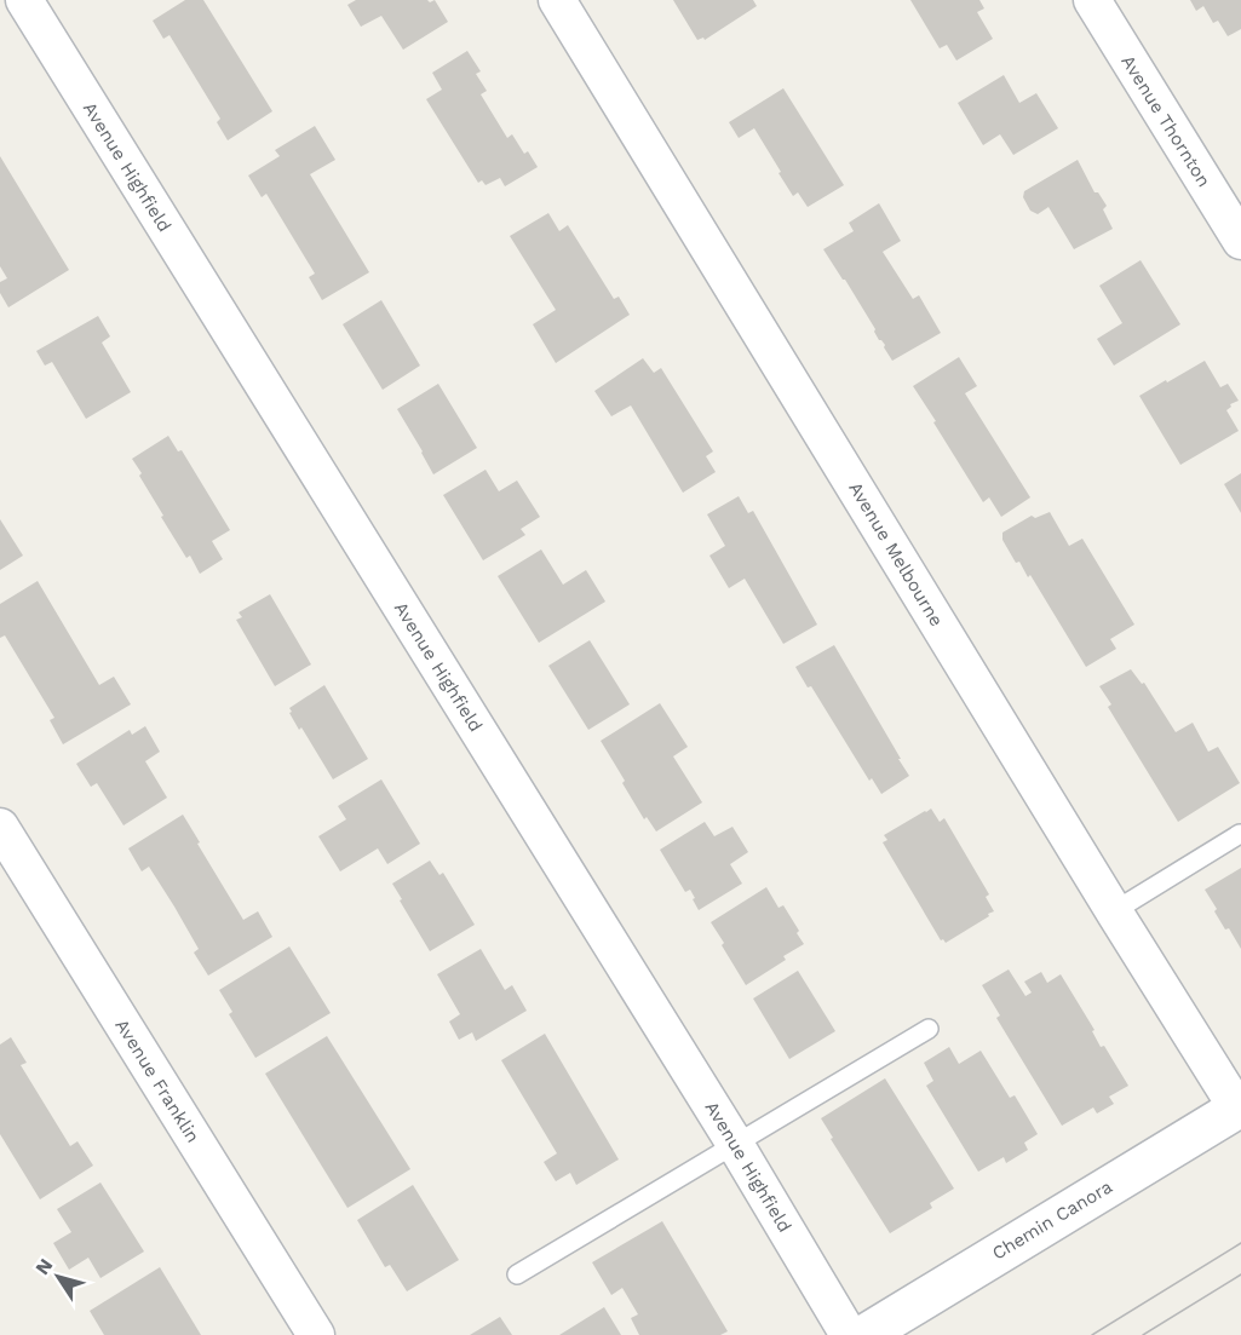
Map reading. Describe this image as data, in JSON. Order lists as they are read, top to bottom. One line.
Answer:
{"streets":{"street":["Avenue Thornton","Avenue Highfield","Avenue Melbourne","Avenue Franklin","Chemin Canora"]},"crossings":[["Avenue Melbourne","Chemin Canora"]],"north":"top left"}
